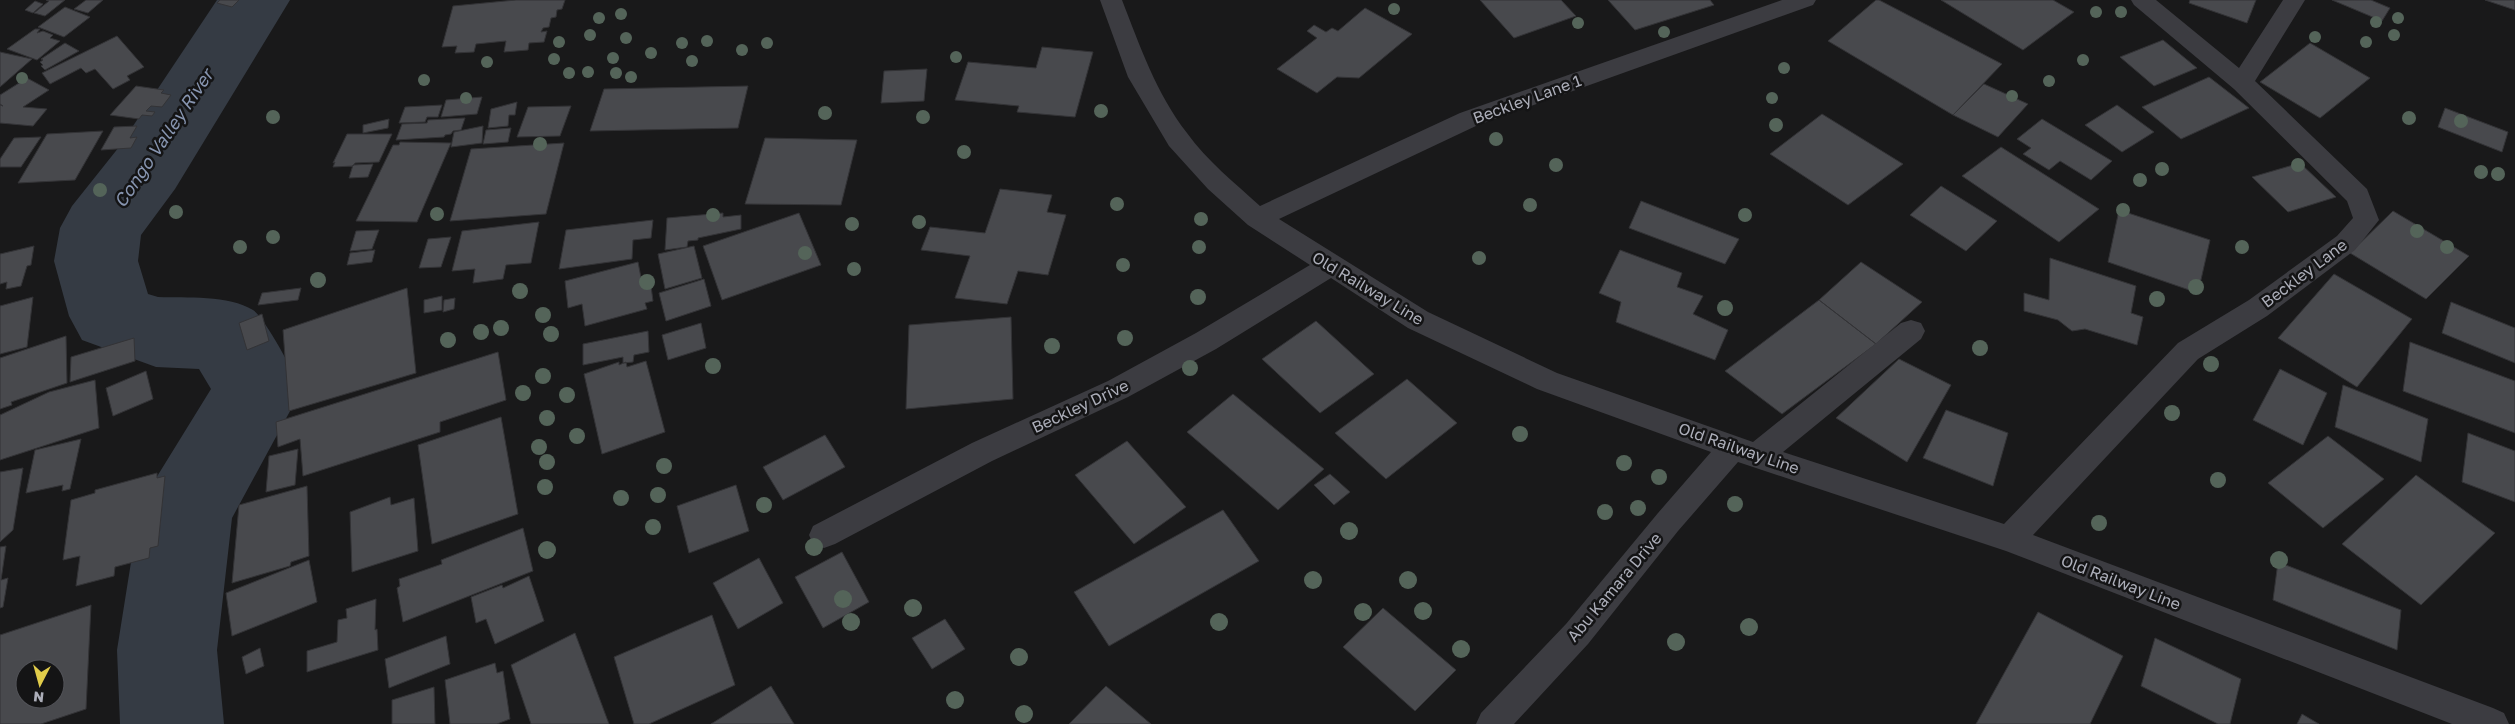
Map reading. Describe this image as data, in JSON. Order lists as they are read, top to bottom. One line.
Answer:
{"streets":{"street":["Beckley Lane 1","Beckley Lane","Old Railway Line","Beckley Drive","Abu Kamara Drive"]},"crossings":[["Beckley Lane 1","Old Railway Line"],["Beckley Lane","Old Railway Line"],["Old Railway Line","Beckley Drive"],["Old Railway Line","Abu Kamara Drive"]],"water":["Congo Valley River"],"north":"bottom"}
